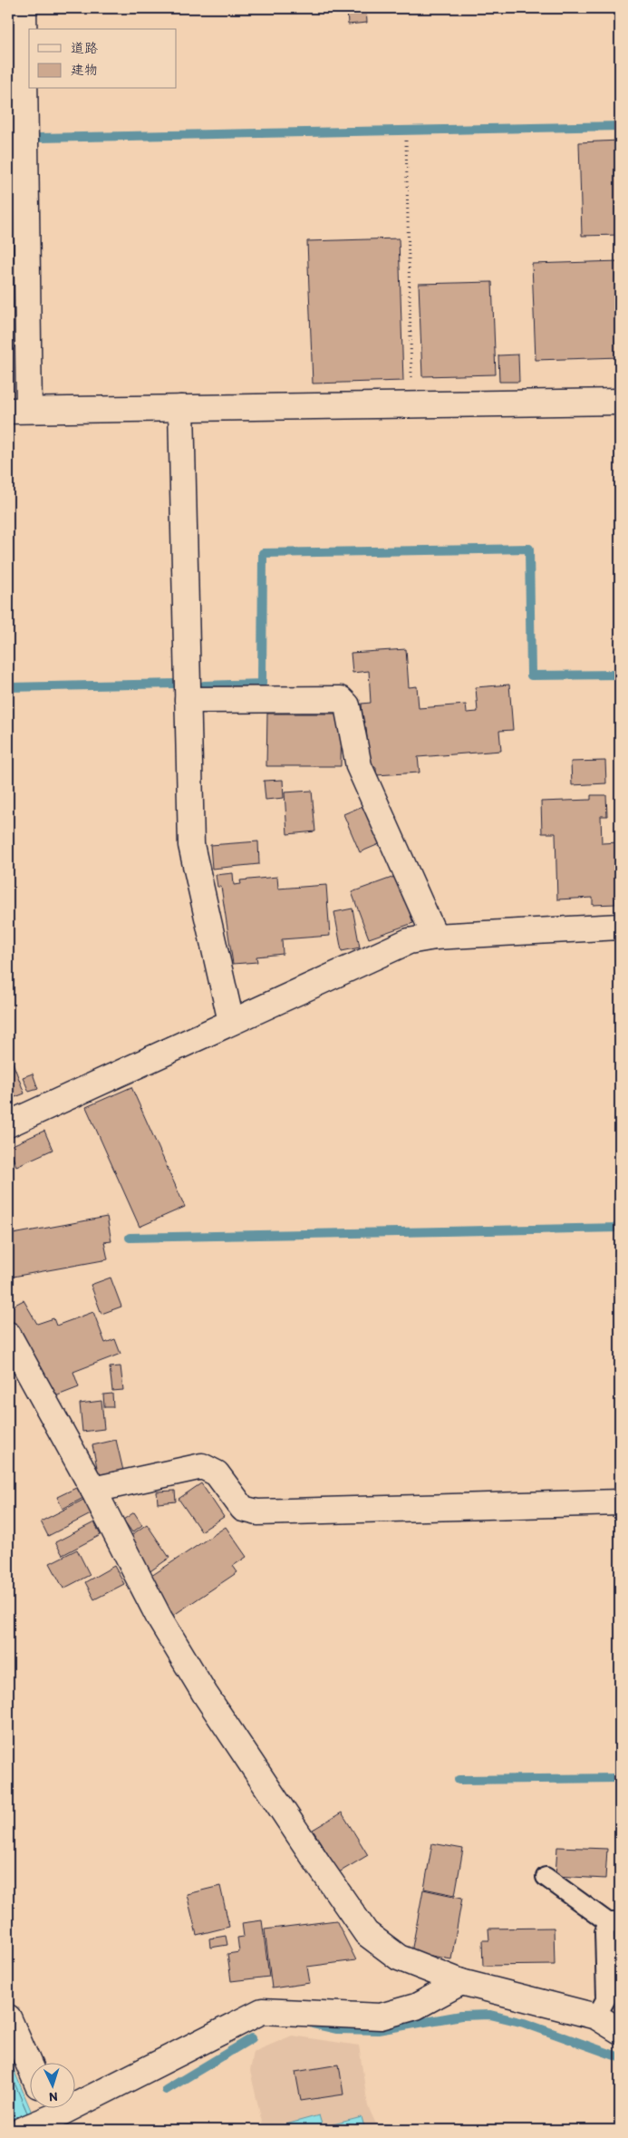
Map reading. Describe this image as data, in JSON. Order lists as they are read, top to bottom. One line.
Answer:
{"legend":["道路","建物"],"north":"bottom"}
